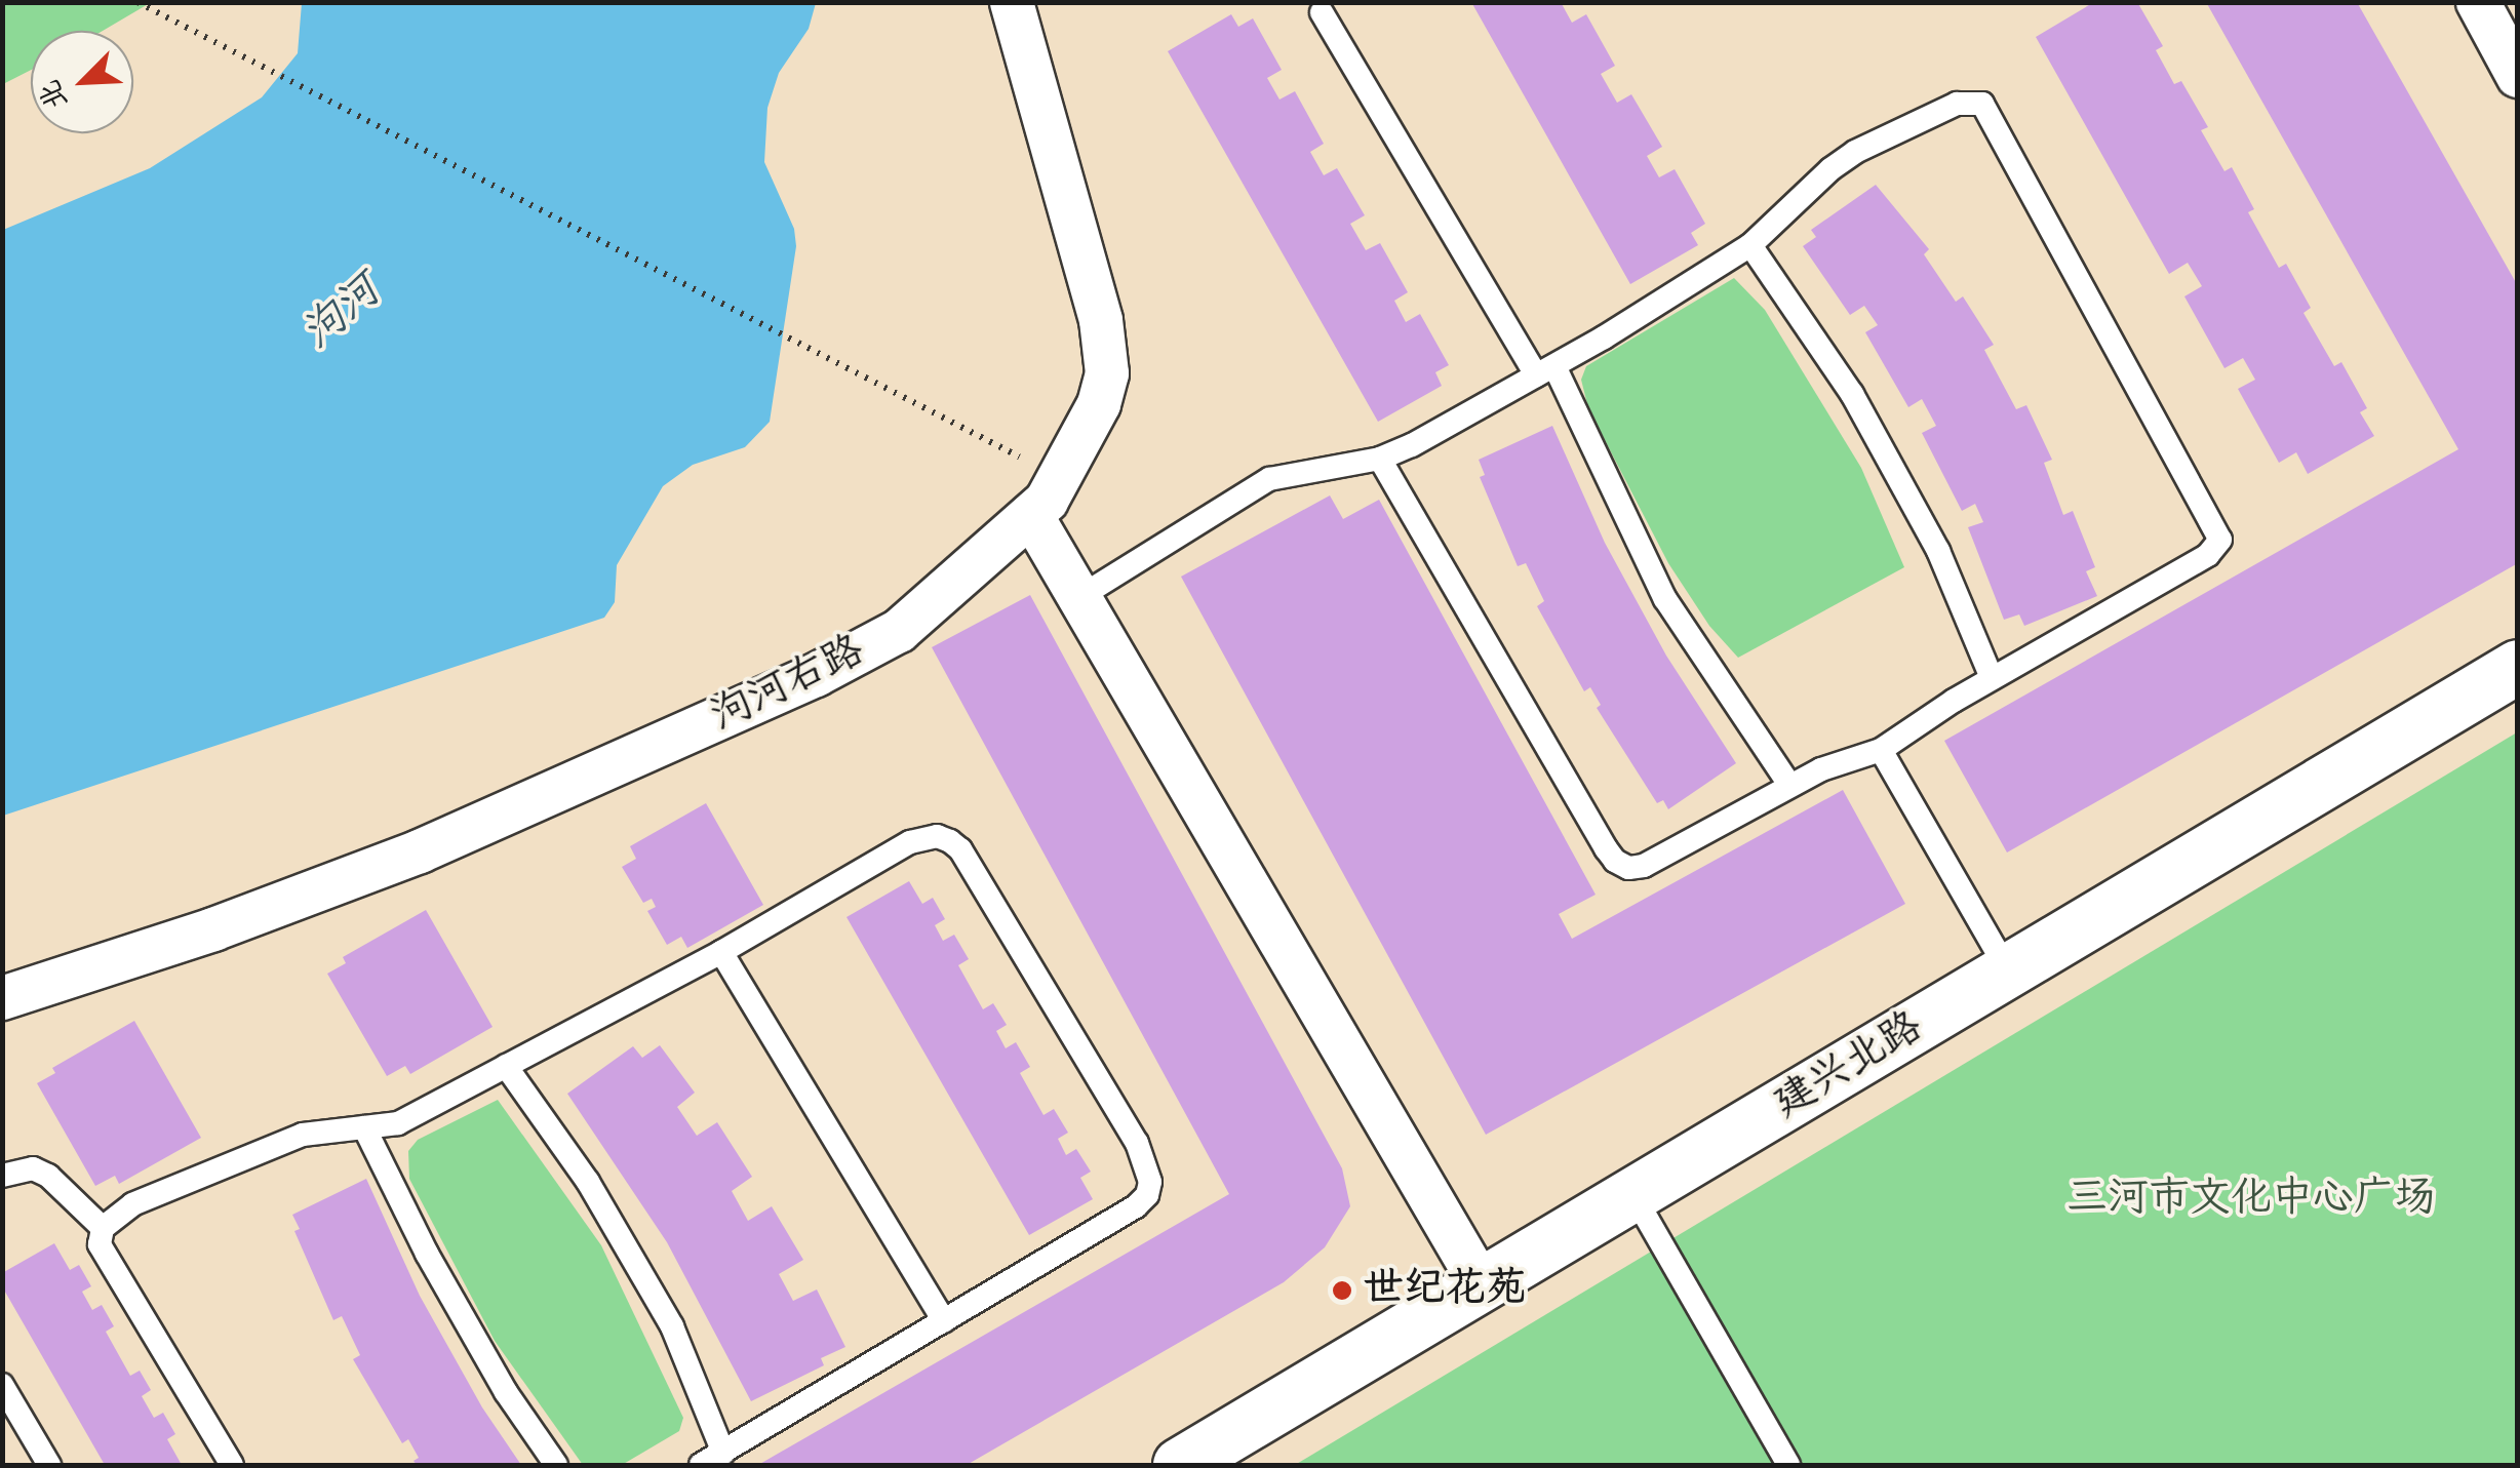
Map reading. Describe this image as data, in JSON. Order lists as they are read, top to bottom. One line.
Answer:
{"streets":{"street":["泃河右路","建兴北路"]},"water":["泃河"],"parks":["三河市文化中心广场"],"places":["世纪花苑"],"north":"bottom left"}
